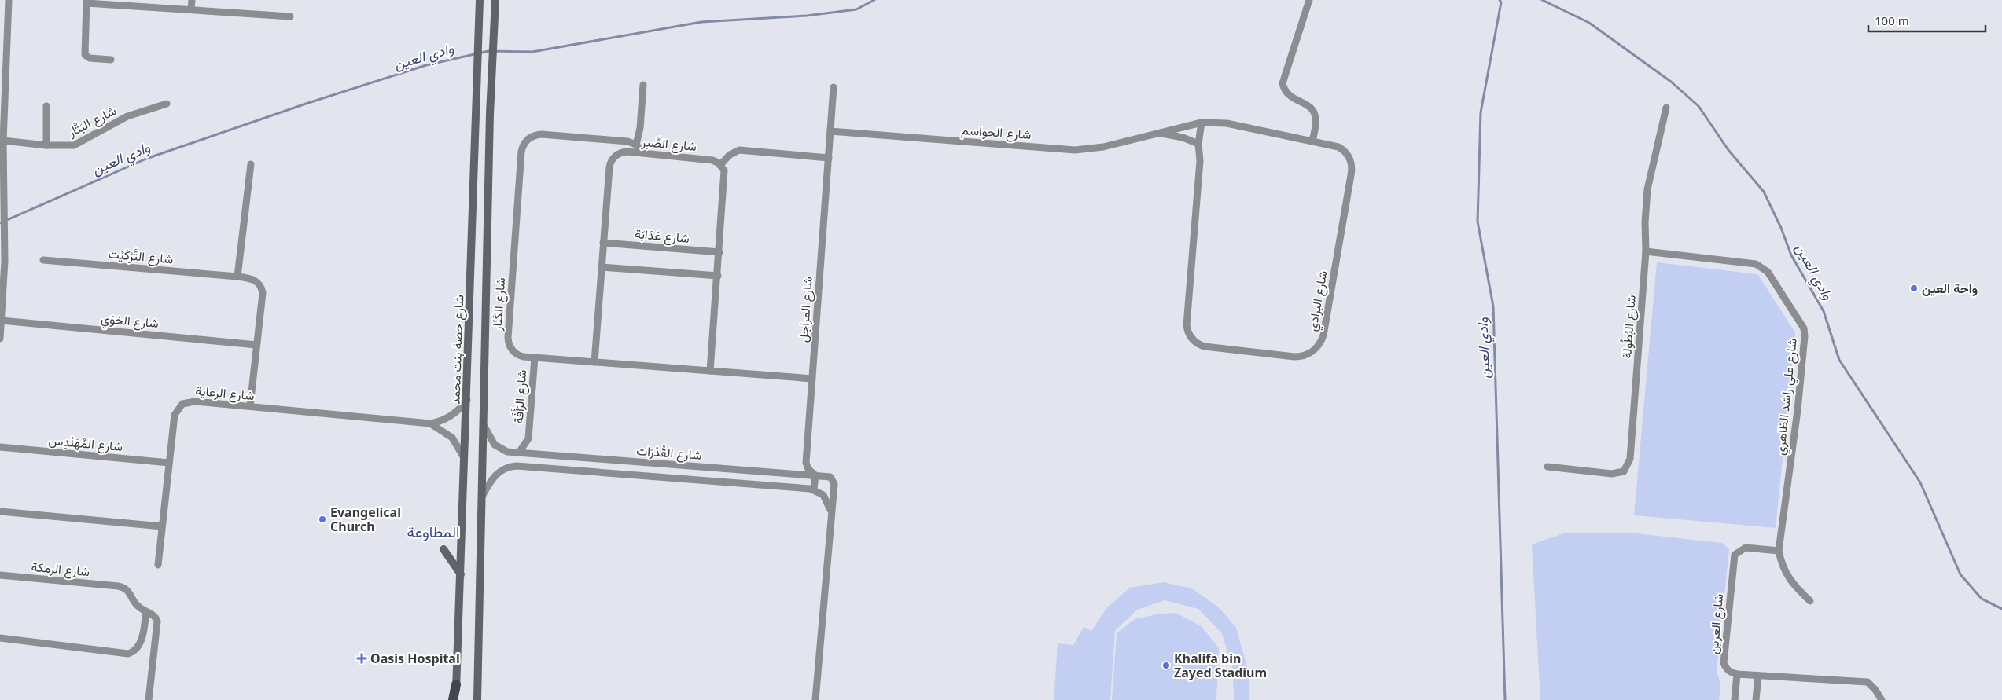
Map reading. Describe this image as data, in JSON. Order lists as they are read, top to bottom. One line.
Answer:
{"streets":{"main road":["شارع حصة بنت محمد"],"street":["شارع البَتَّار","شارع الحواسم","شارع الصَّبر","شارع عَدَابَة","شارع التَّرْكَيْت","شارع البرادي","شارع الكَنَار","شارع المراجل","شارع الخوَي","شارع البُطُولة","شارع الرعاية","شارع الرَأَفَة","شارع علي راشد الظاهري","شارع المُهَنْدِس","شارع القُدْرَات","شارع الرمكة","شارع العرين"]},"crossings":[["شارع الحواسم","شارع البرادي"],["شارع الحواسم","شارع المراجل"],["شارع الصَّبر","شارع عَدَابَة"],["شارع الصَّبر","شارع الكَنَار"],["شارع التَّرْكَيْت","شارع الخوَي"],["شارع التَّرْكَيْت","شارع الرعاية"],["شارع الكَنَار","شارع المراجل"],["شارع الكَنَار","شارع الرَأَفَة"],["شارع البُطُولة","شارع علي راشد الظاهري"],["شارع حصة بنت محمد","شارع الرعاية"],["شارع الرعاية","شارع المُهَنْدِس"],["شارع الرَأَفَة","شارع القُدْرَات"],["شارع علي راشد الظاهري","شارع العرين"]],"districts":["المطاوعة"],"water":["وادي العين"],"places":{"other":["واحة العين","Evangelical Church","Khalifa bin Zayed Stadium"],"health":["Oasis Hospital"]},"scale_bar":"100 m"}
